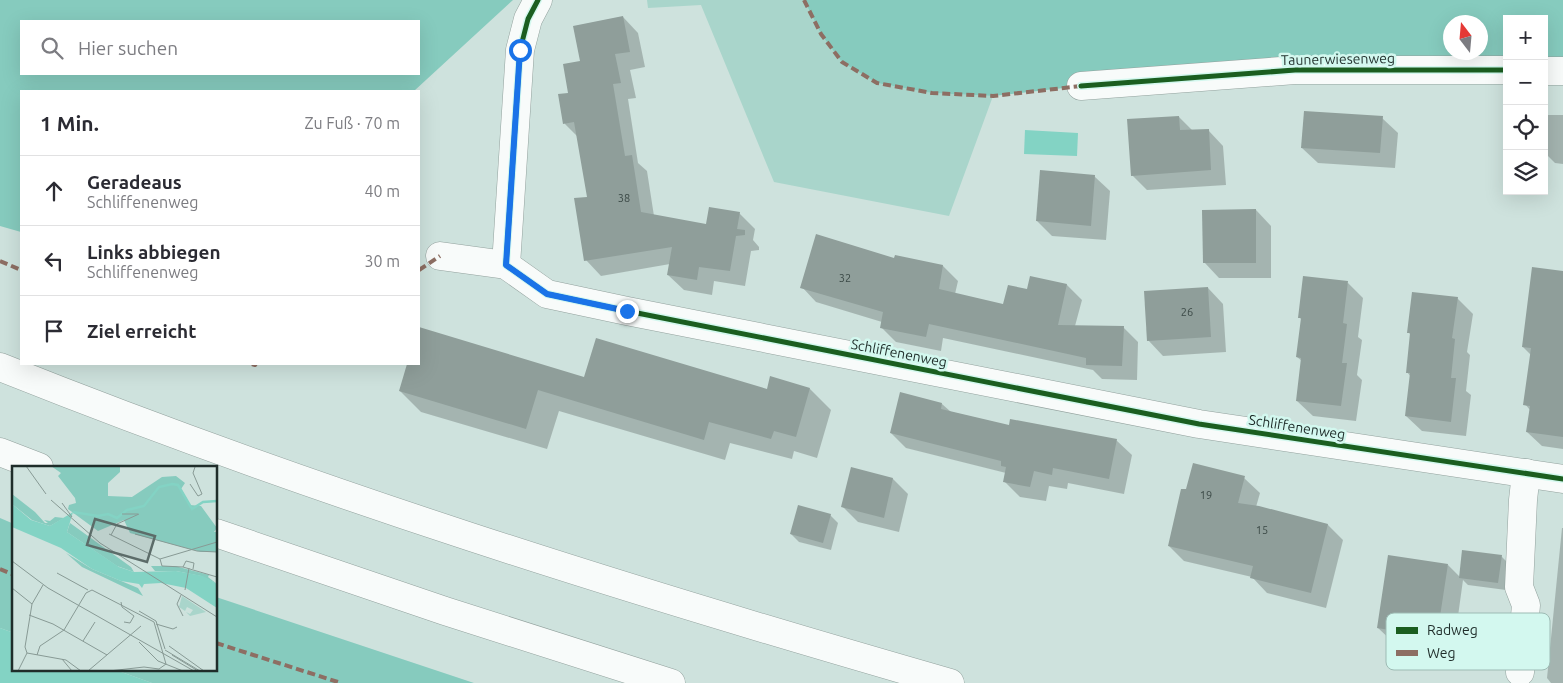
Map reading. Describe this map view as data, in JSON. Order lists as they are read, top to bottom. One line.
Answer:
{"streets":{"main road":["Taunerwiesenweg","Schliffenenweg"]},"house_numbers":["38","32","26","19","15"],"legend":["Radweg","Weg"],"north":"top","page":{"map_buttons":["+","−"],"search":"Hier suchen","heading":["1 Min.","Zu Fuß · 70 m"],"list":[["Geradeaus","Schliffenenweg","40 m"],["Links abbiegen","Schliffenenweg","30 m"],"Ziel erreicht"]}}
